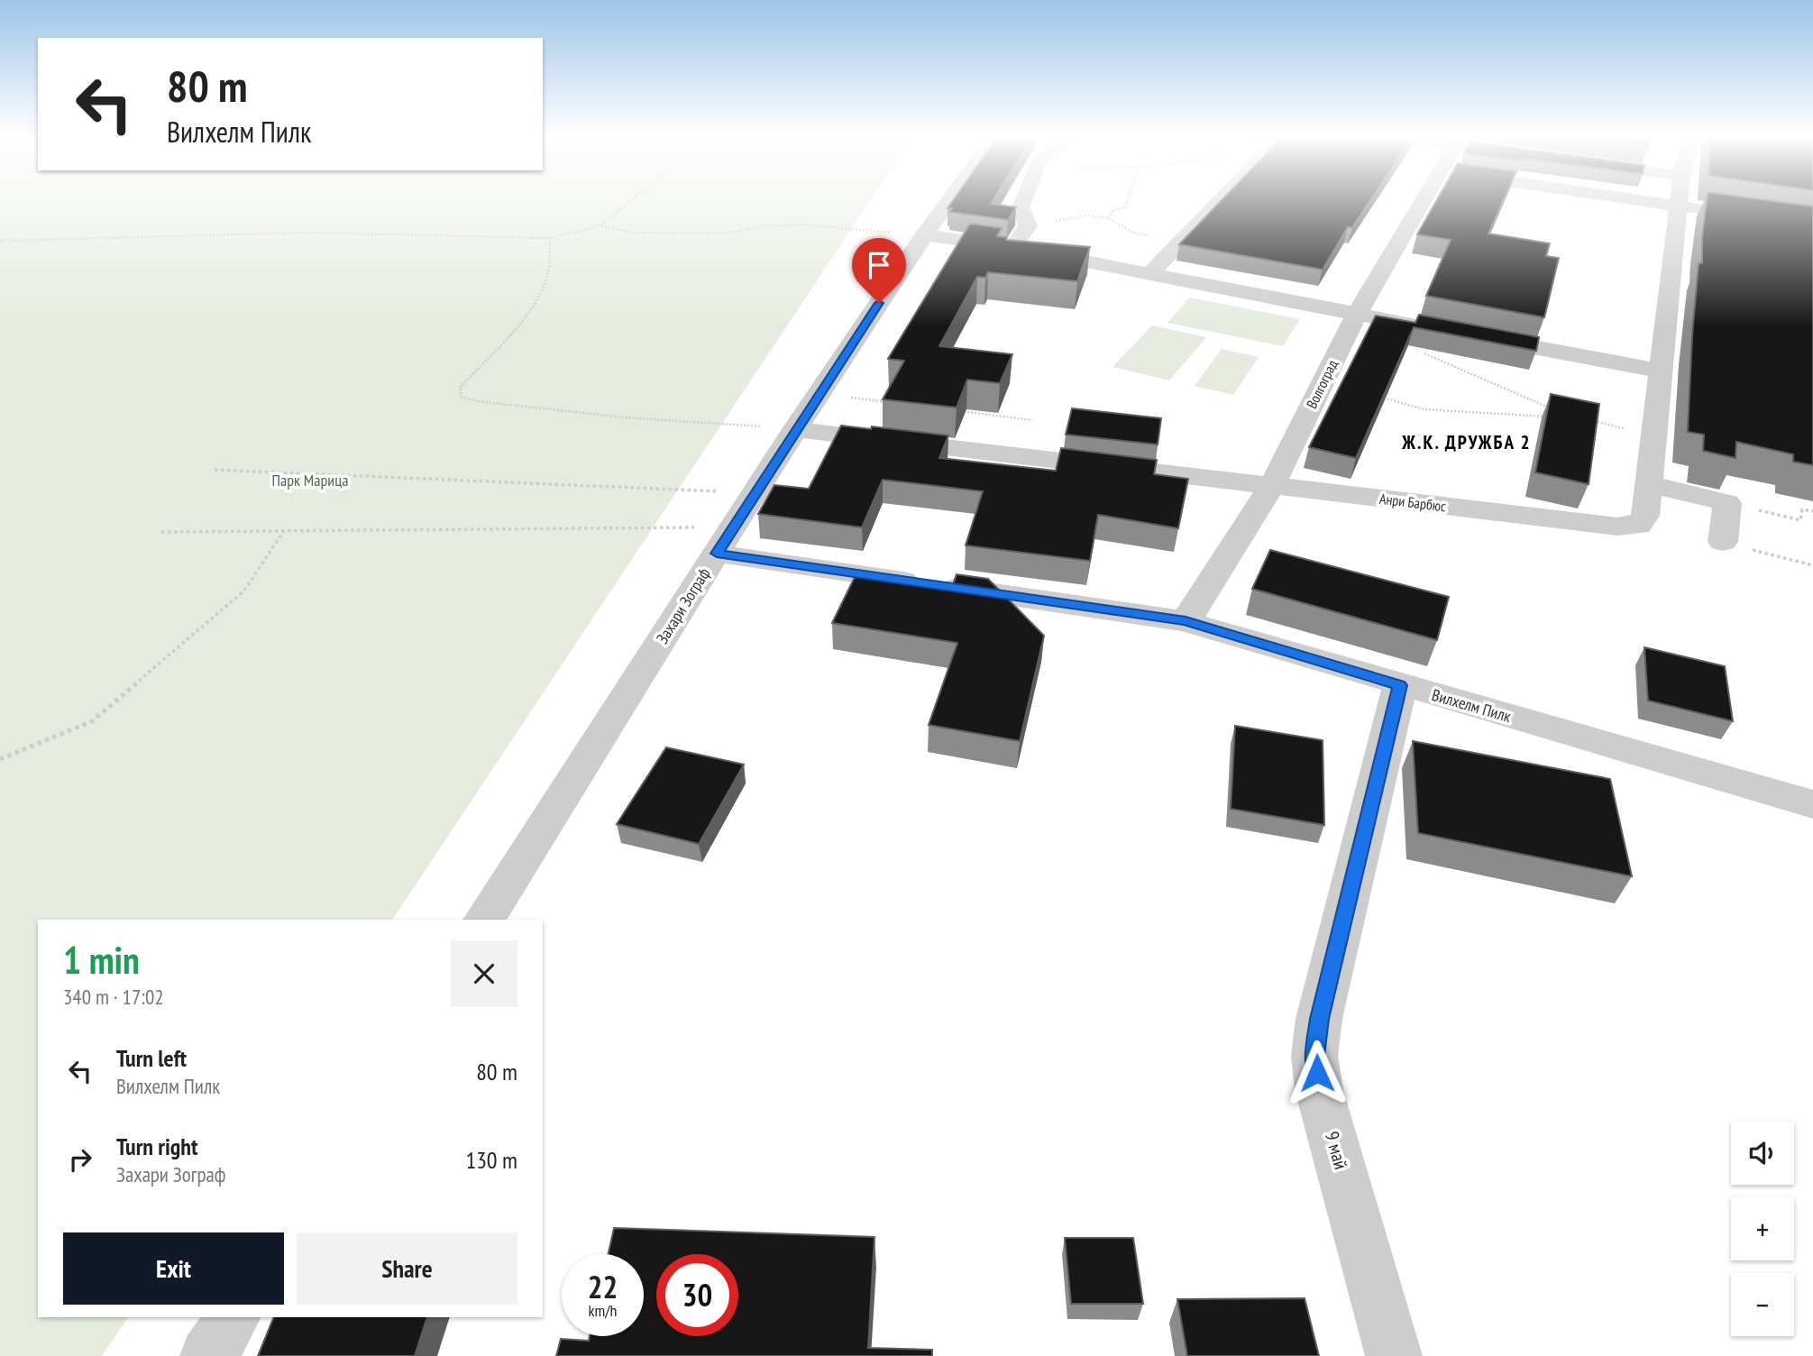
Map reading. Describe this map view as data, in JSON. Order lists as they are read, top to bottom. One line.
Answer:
{"streets":{"street":["Волгоград","Анри Барбюс","Захари Зограф","Вилхелм Пилк","9 май"]},"crossings":[["Волгоград","Анри Барбюс"],["Волгоград","Вилхелм Пилк"],["Анри Барбюс","Захари Зограф"],["Захари Зограф","Вилхелм Пилк"],["Вилхелм Пилк","9 май"]],"districts":["Ж.К. ДРУЖБА 2"],"parks":["Парк Марица"],"page":{"turn":["80 m","Вилхелм Пилк"],"heading":["1 min","340 m · 17:02"],"list":[{"name":"Turn left","note":"Вилхелм Пилк","value":"80 m"},{"name":"Turn right","note":"Захари Зограф","value":"130 m"}],"map_buttons":["+","−"],"buttons":["Exit","Share"],"speed":"22 km/h","limit":"30"}}
